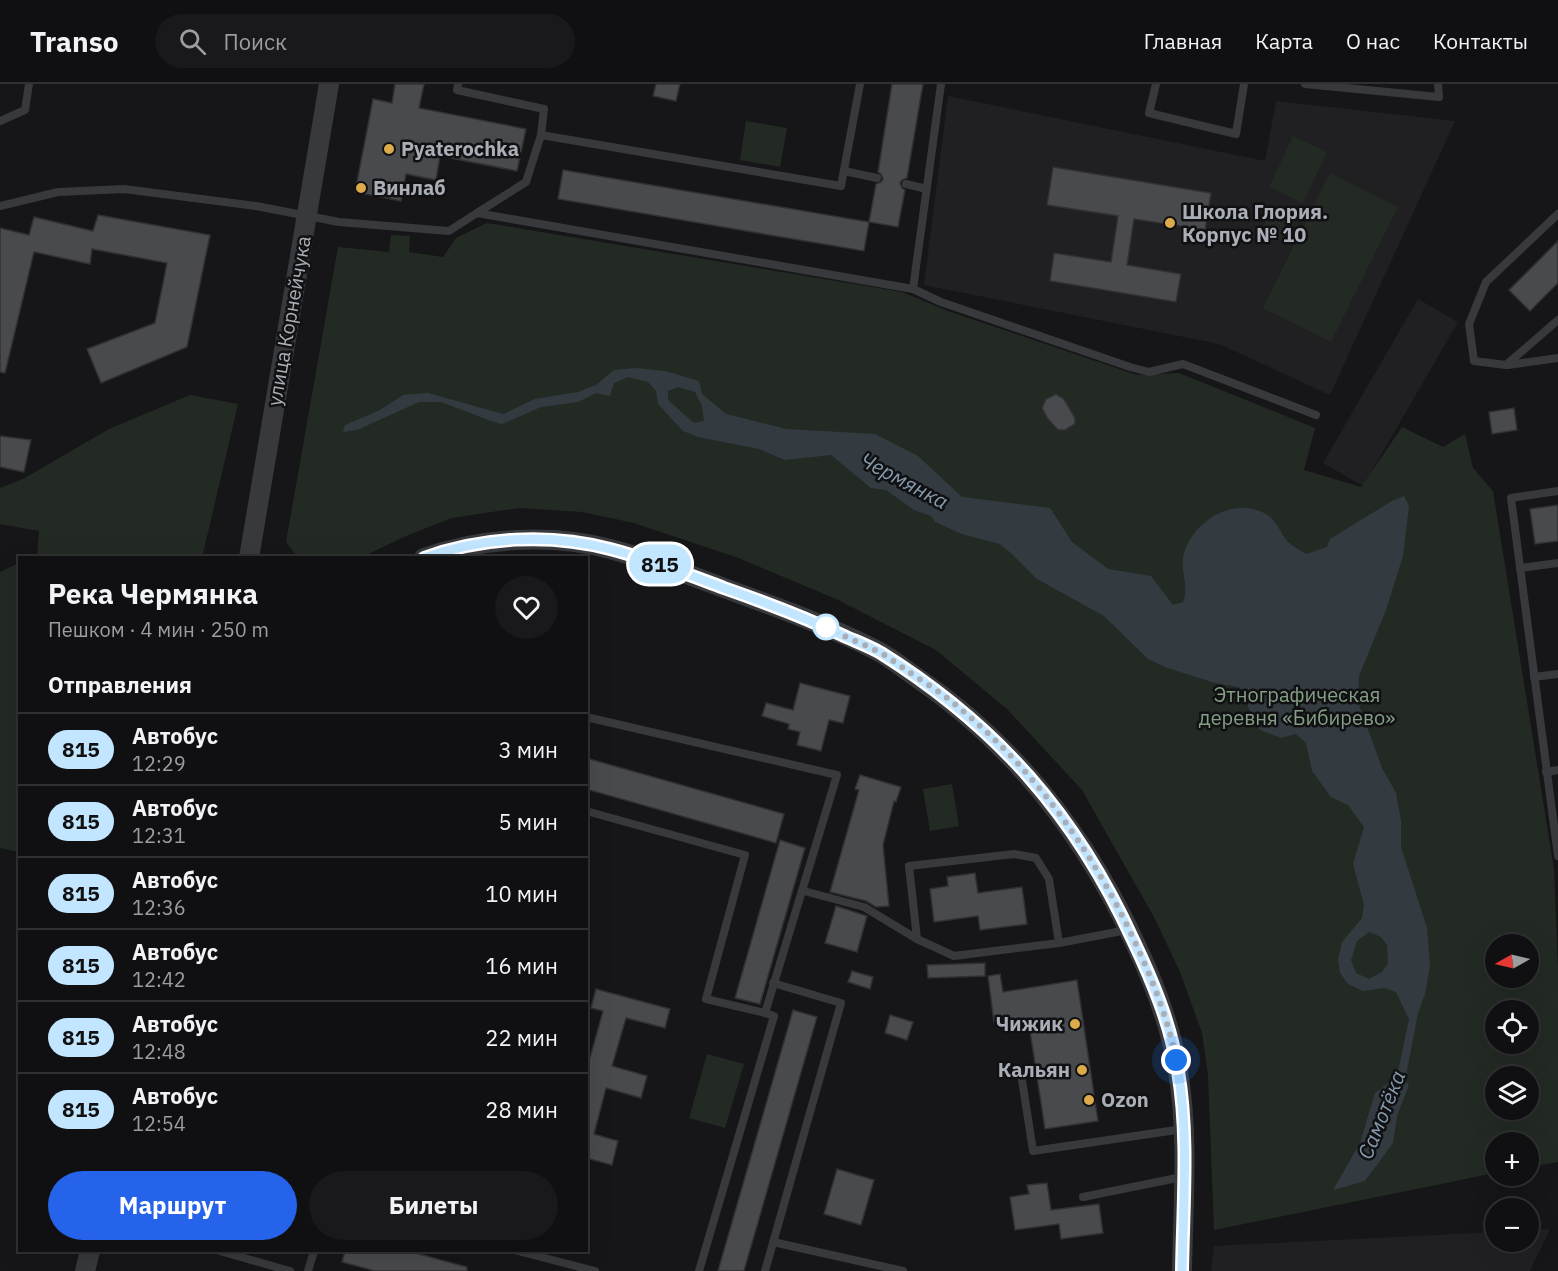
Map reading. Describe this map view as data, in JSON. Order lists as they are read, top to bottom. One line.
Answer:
{"streets":{"street":["улица Корнейчука"]},"water":["Чермянка","Самотёка"],"parks":["Этнографическая деревня «Бибирево»"],"places":["Pyaterochka","Винлаб","Школа Глория. Корпус № 10","Чижик","Кальян","Ozon"],"lines":["bus line 815"],"north":"left","page":{"header":"Transo","search":"Поиск","nav":["Главная","Карта","О нас","Контакты"],"on_map":"815","heading":[["Река Чермянка","Пешком · 4 мин · 250 m"],"Отправления"],"list":[{"mark":"815","name":"Автобус","note":"12:29","value":"3 мин"},{"mark":"815","name":"Автобус","note":"12:31","value":"5 мин"},{"mark":"815","name":"Автобус","note":"12:36","value":"10 мин"},{"mark":"815","name":"Автобус","note":"12:42","value":"16 мин"},{"mark":"815","name":"Автобус","note":"12:48","value":"22 мин"},{"mark":"815","name":"Автобус","note":"12:54","value":"28 мин"}],"map_buttons":["+","−"],"buttons":["Маршрут","Билеты"]}}
